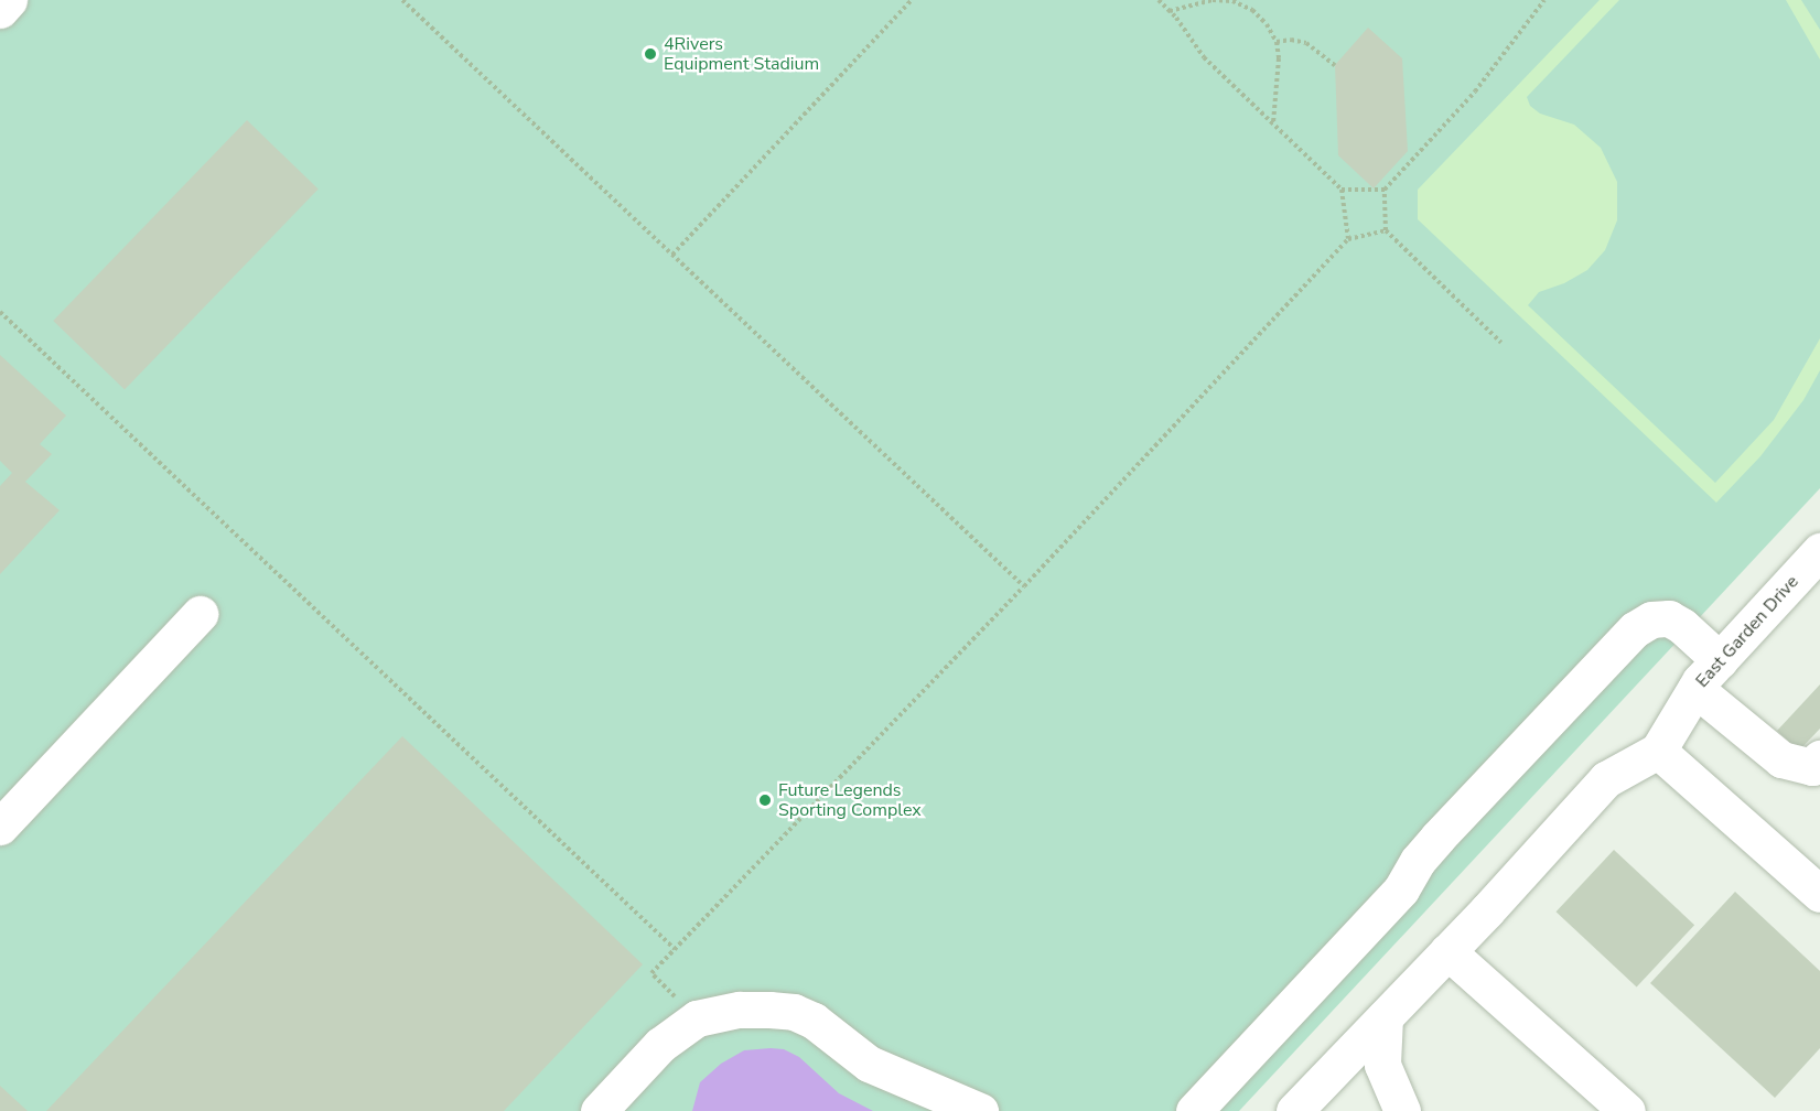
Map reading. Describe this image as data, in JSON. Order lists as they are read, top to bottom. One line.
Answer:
{"streets":{"street":["East Garden Drive"]},"places":["4Rivers Equipment Stadium","Future Legends Sporting Complex"]}
